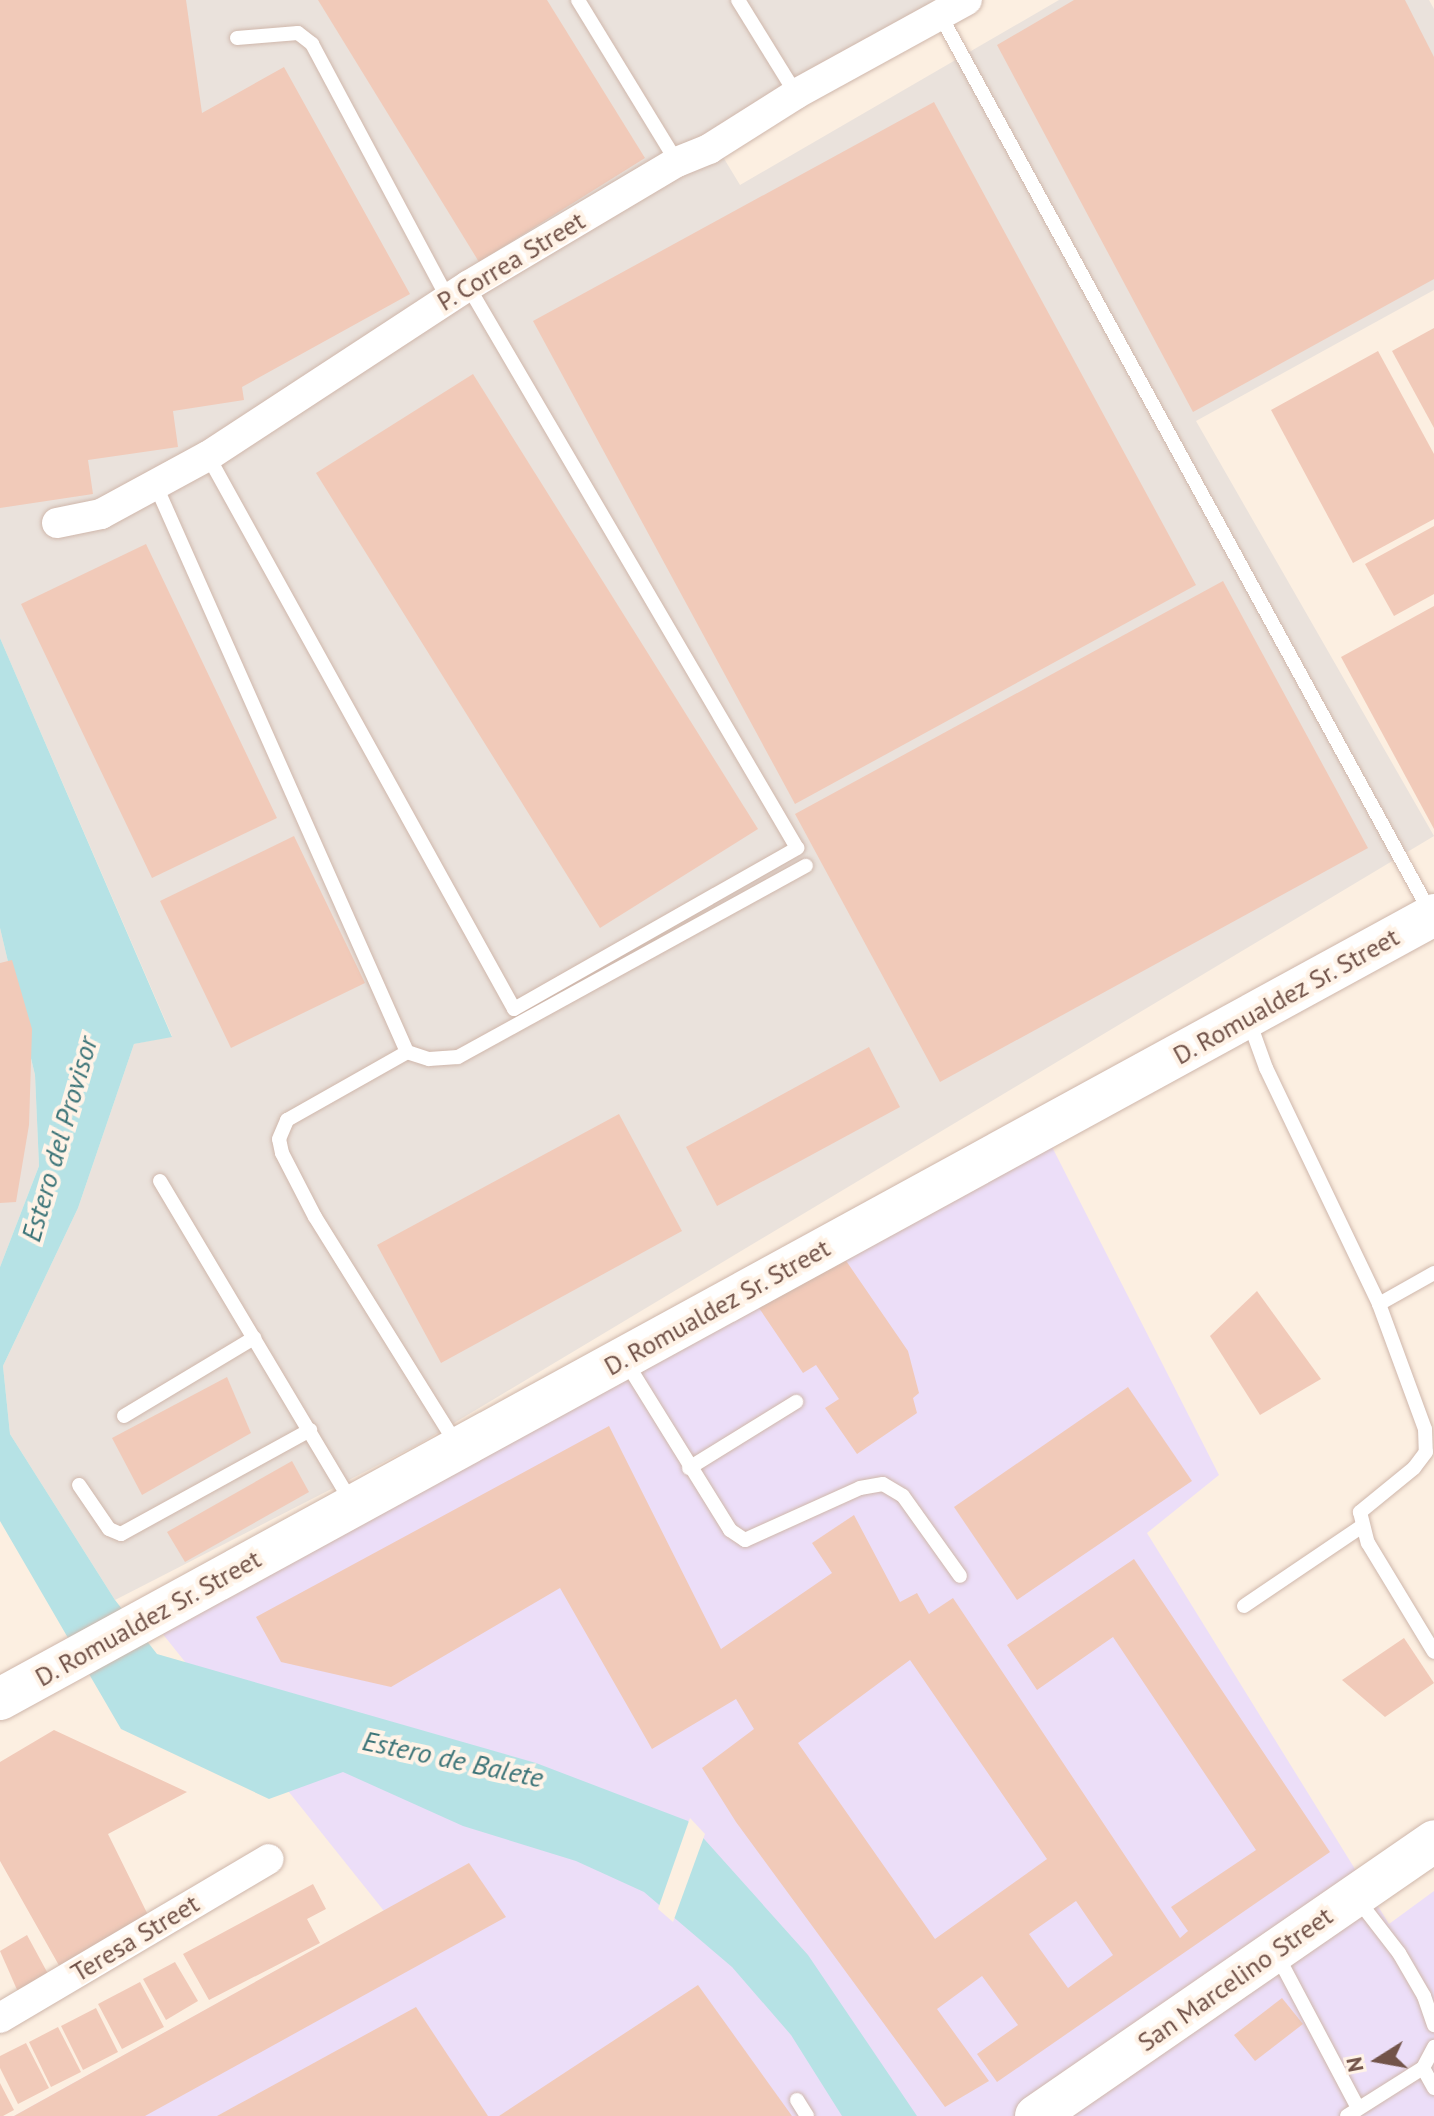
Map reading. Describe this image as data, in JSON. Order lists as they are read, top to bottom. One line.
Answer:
{"streets":{"main road":["D. Romualdez Sr. Street","San Marcelino Street"],"street":["P. Correa Street","Teresa Street"]},"water":["Estero del Provisor","Estero de Balete"],"north":"left"}
